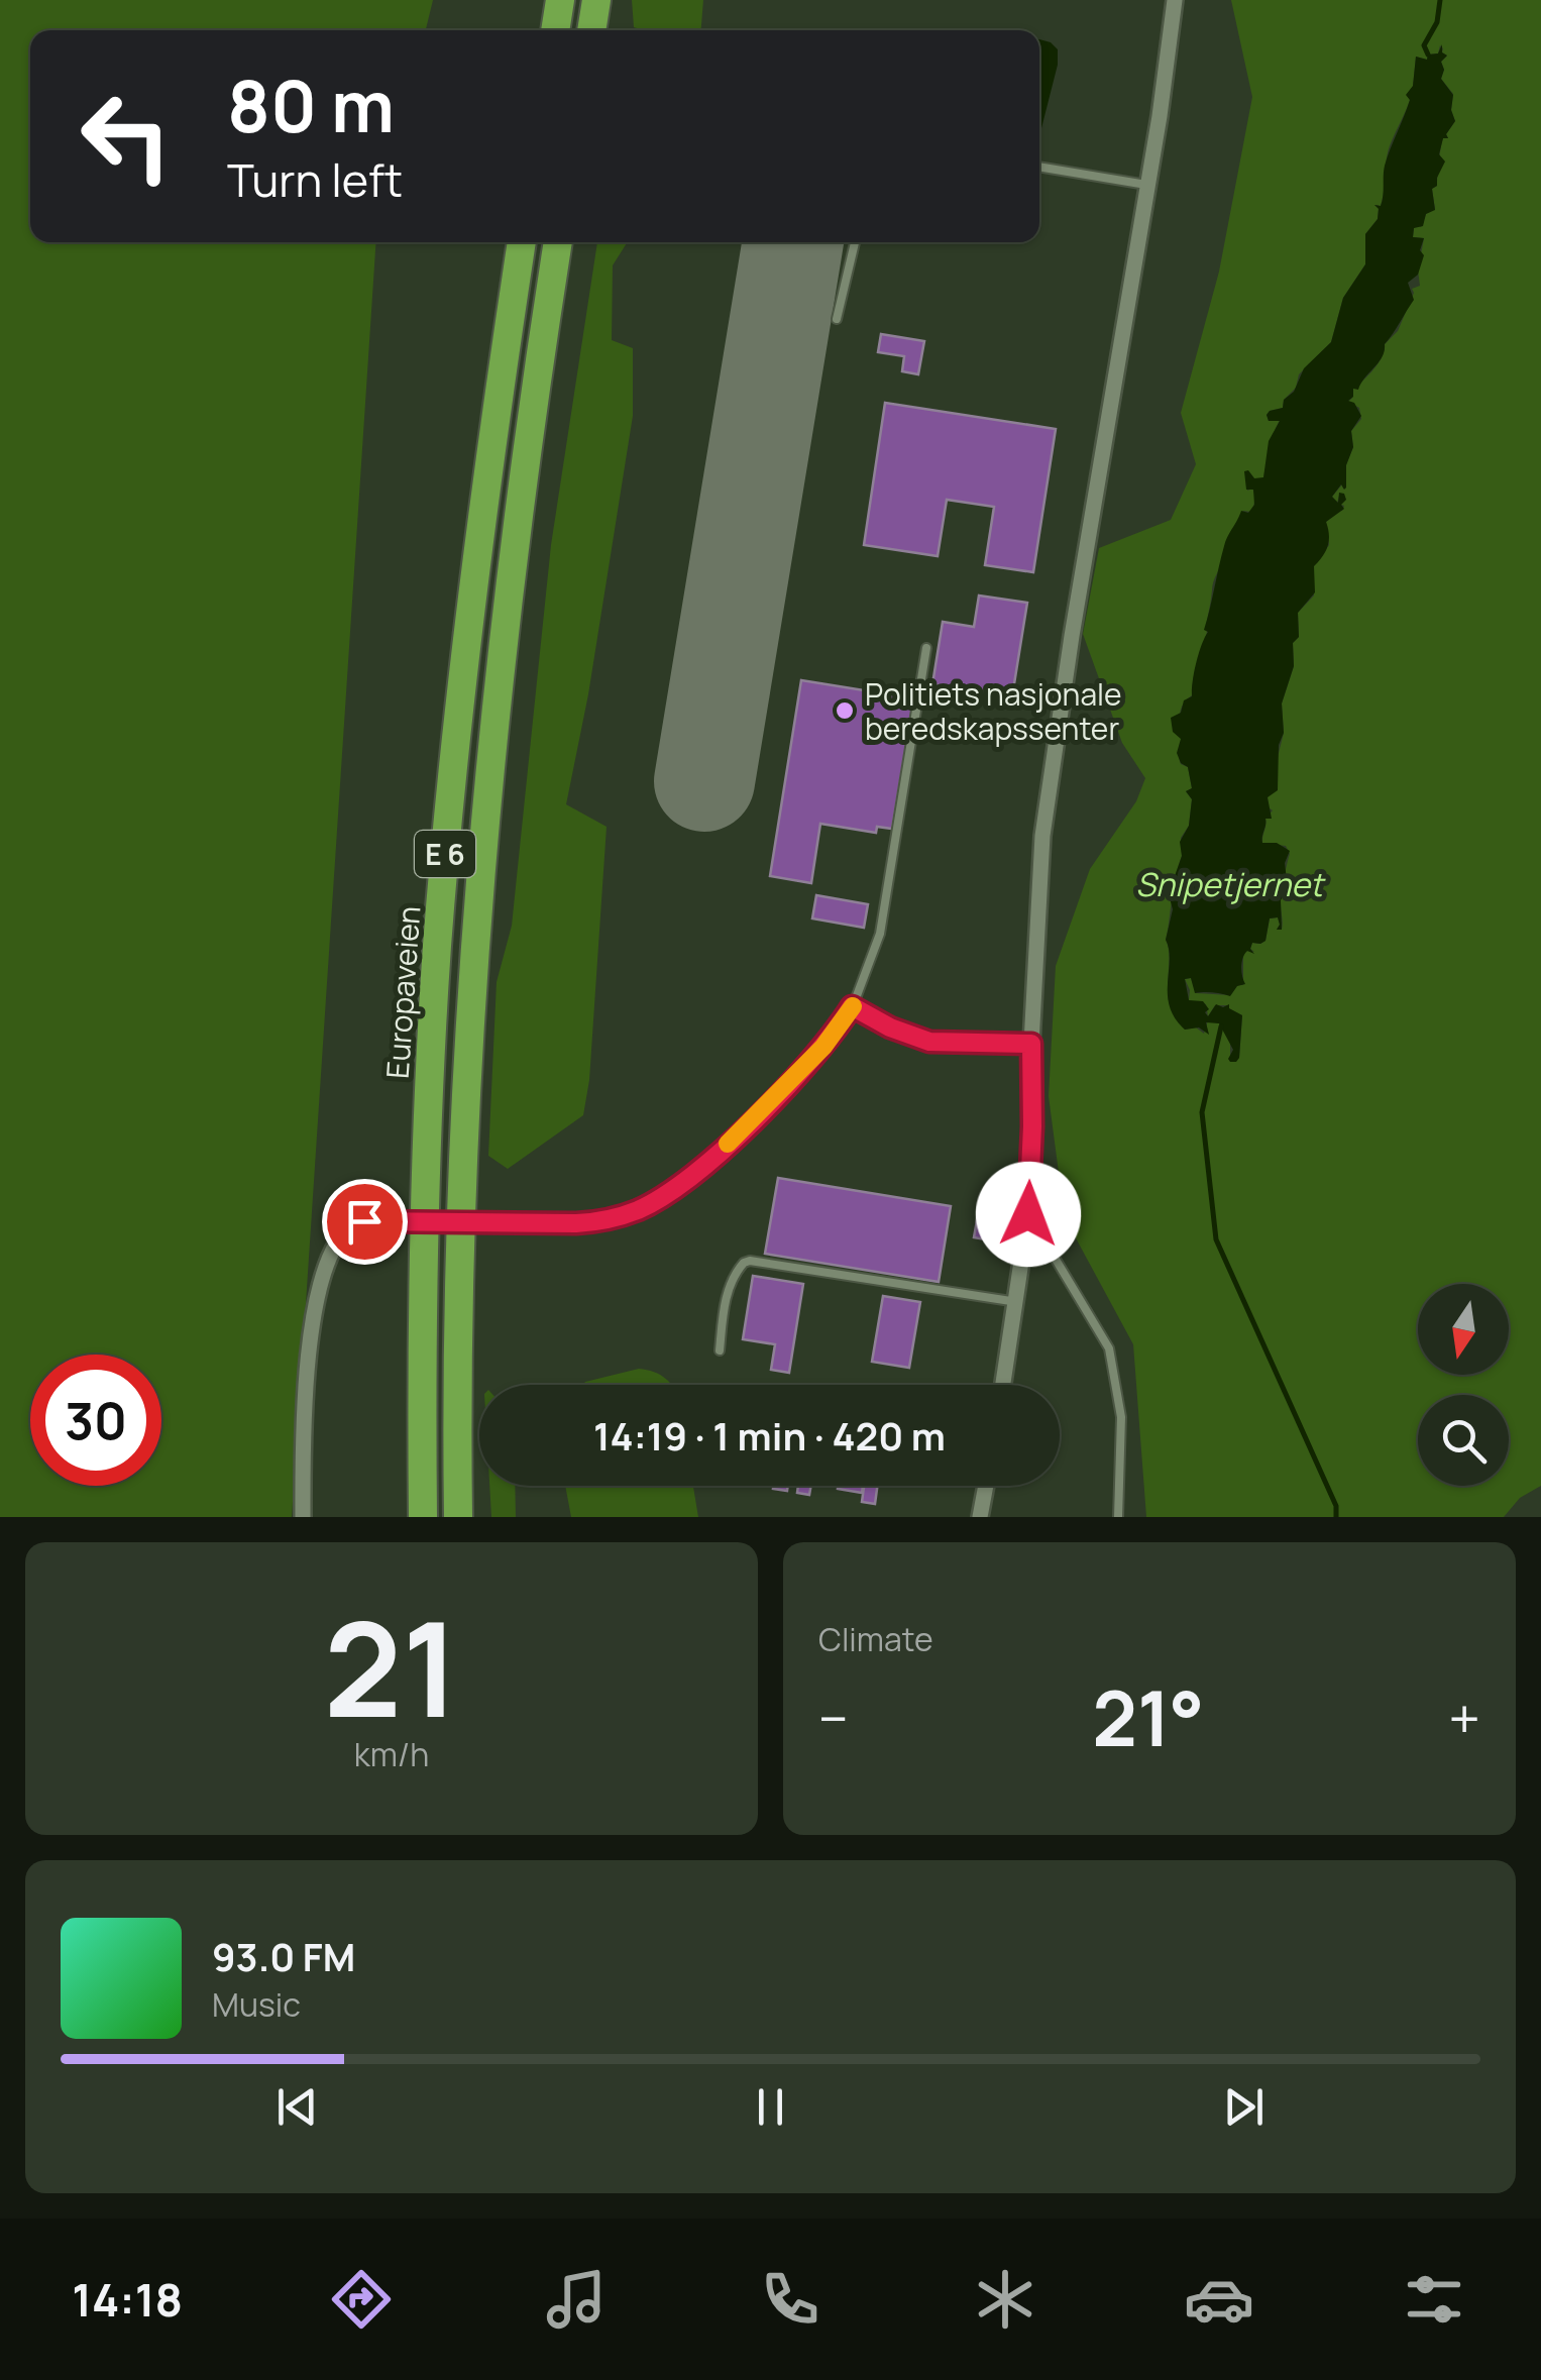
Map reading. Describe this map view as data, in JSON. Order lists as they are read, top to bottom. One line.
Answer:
{"streets":{"highway":["E 6","Europaveien"]},"water":["Snipetjernet"],"places":["Politiets nasjonale beredskapssenter"],"north":"bottom","page":{"turn":["80 m","Turn left"],"limit":"30","trip":"14:19 · 1 min · 420 m","tile":[["21","km/h"],"Climate"],"heat":["−","21°","+"],"song":["93.0 FM","Music"],"tabs":"14:18"}}
